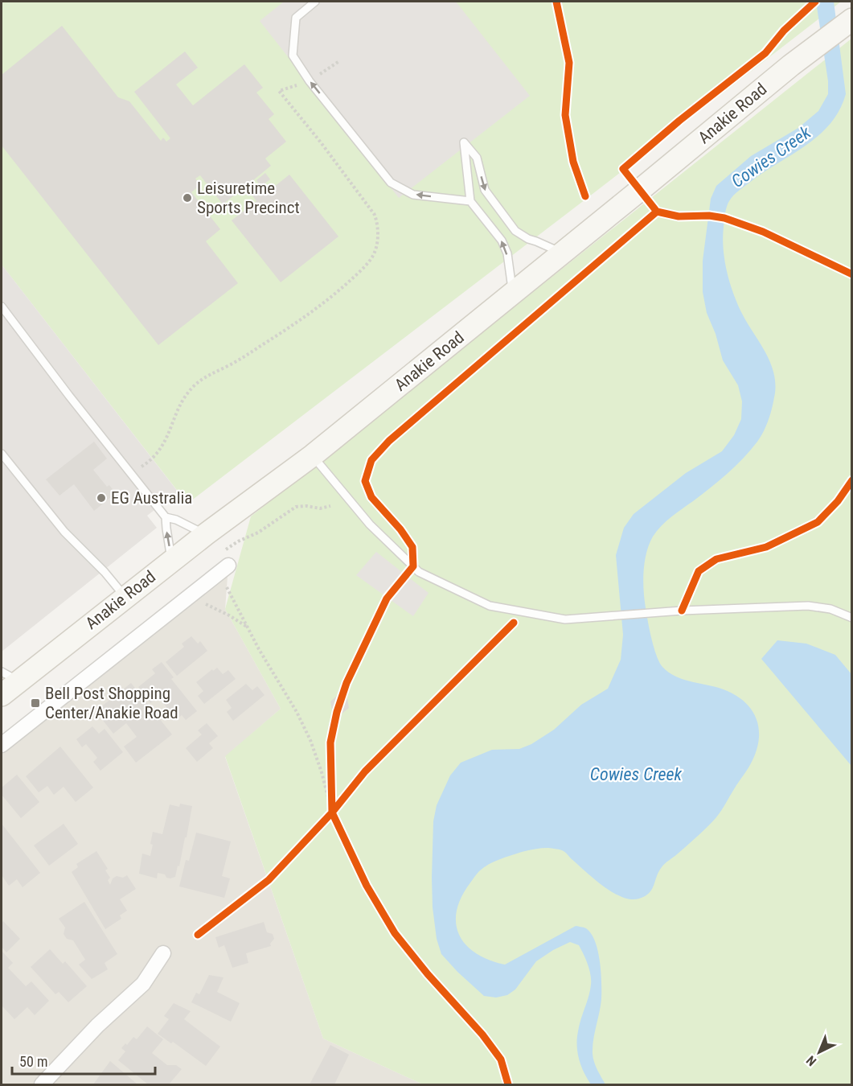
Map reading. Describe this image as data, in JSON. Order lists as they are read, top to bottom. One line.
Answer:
{"streets":{"main road":["Anakie Road"]},"water":["Cowies Creek"],"places":{"other":["Leisuretime Sports Precinct","EG Australia"],"transit":["Bell Post Shopping Center/Anakie Road"]},"scale_bar":"50 m","north":"bottom left"}
